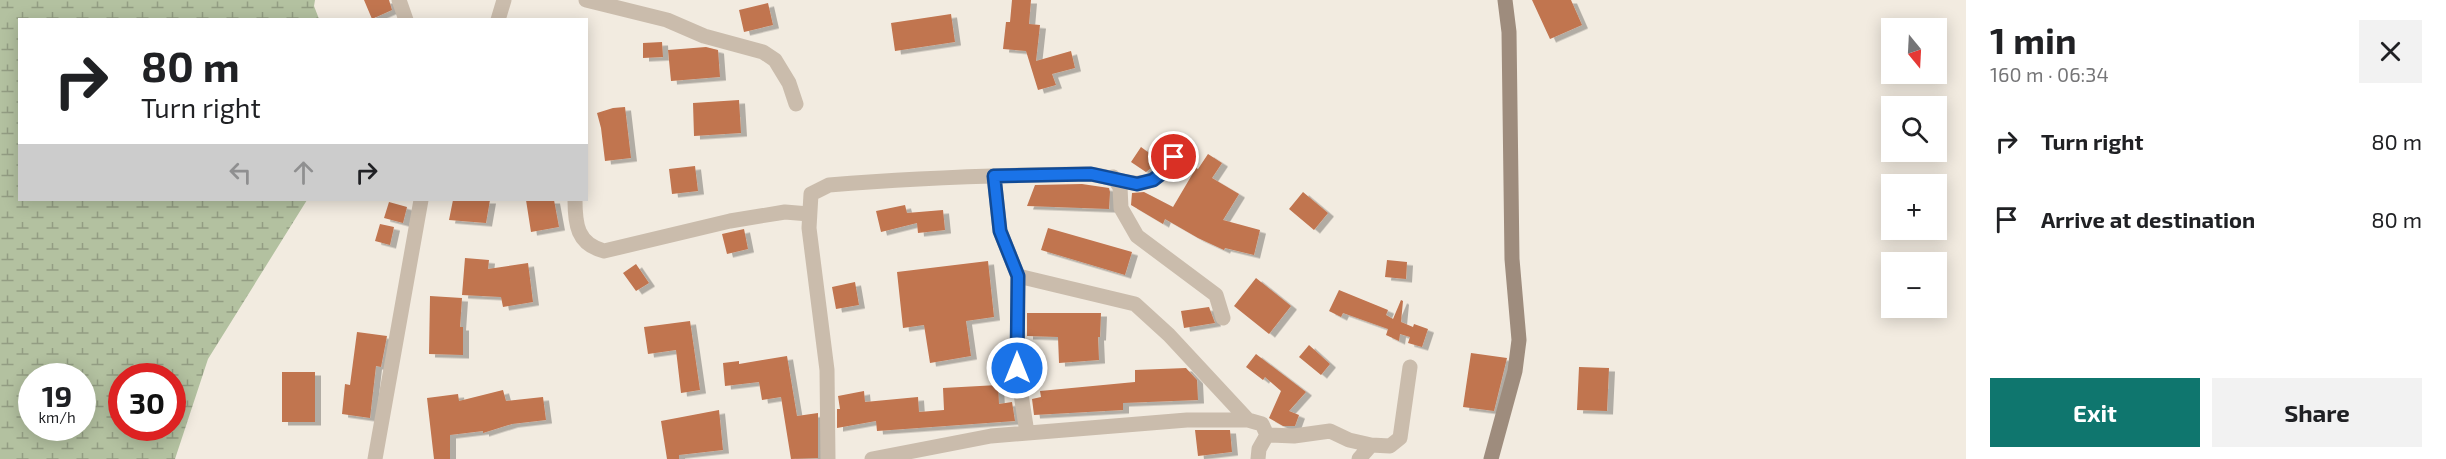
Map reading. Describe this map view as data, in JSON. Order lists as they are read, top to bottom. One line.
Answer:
{"north":"bottom","page":{"heading":["1 min","160 m · 06:34"],"map_buttons":["+","−"],"turn":["80 m","Turn right"],"list":[{"name":"Turn right","value":"80 m"},{"name":"Arrive at destination","value":"80 m"}],"speed":"19 km/h","limit":"30","buttons":["Exit","Share"]}}
